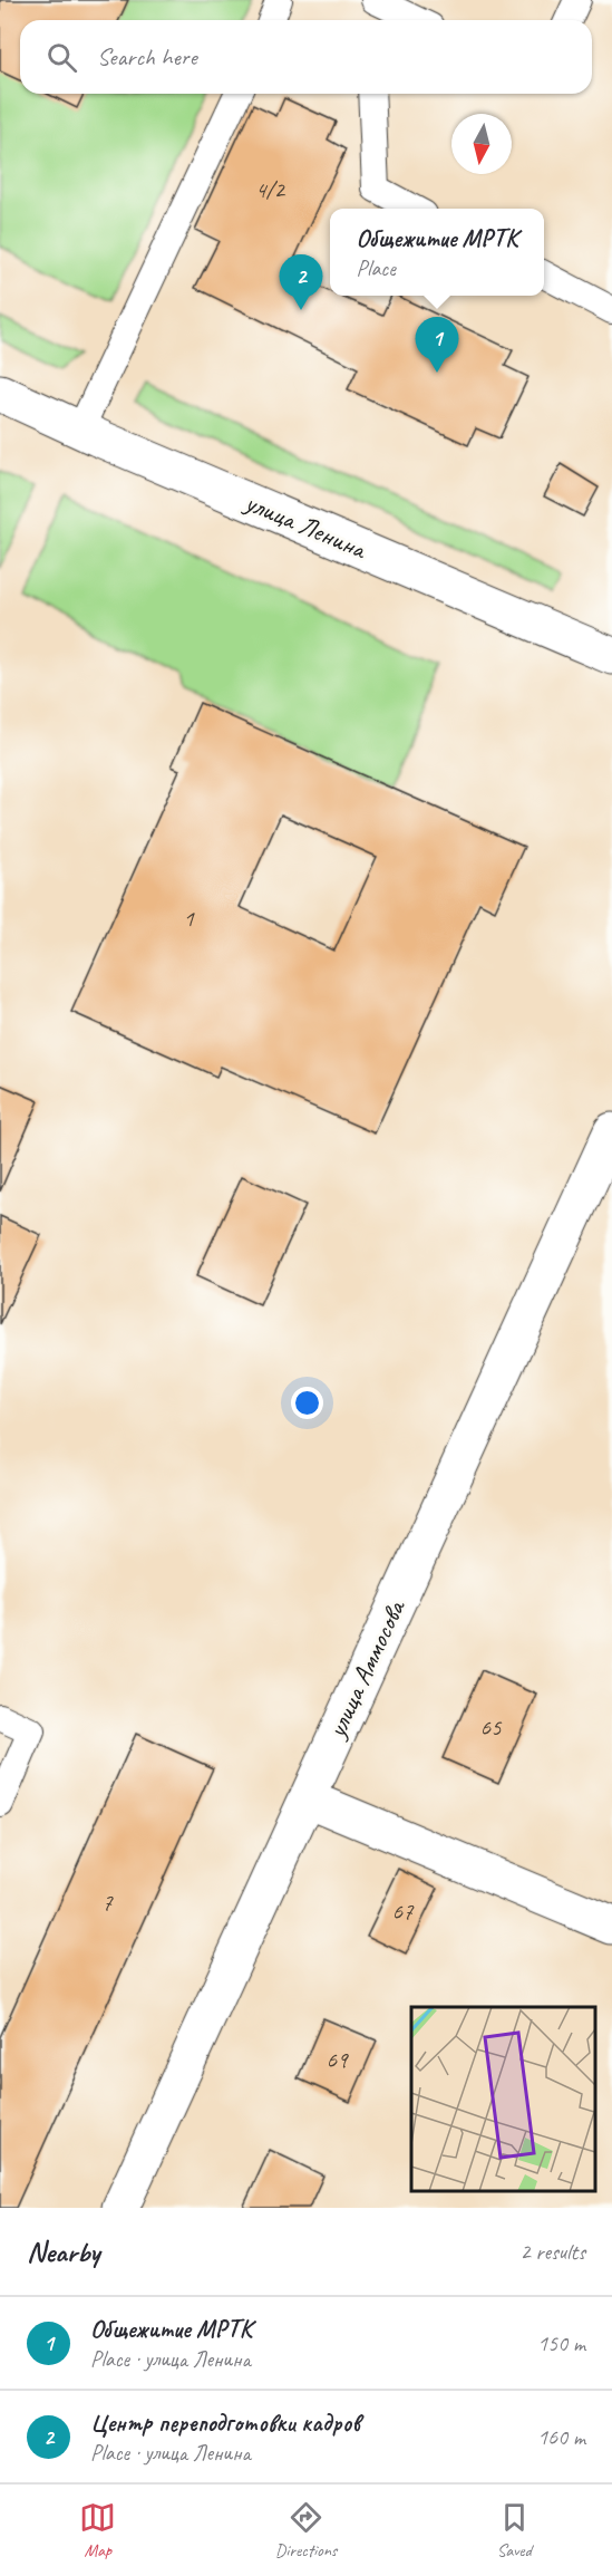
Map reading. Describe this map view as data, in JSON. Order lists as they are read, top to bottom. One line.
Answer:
{"streets":{"main road":["улица Ленина","улица Аммосова"]},"house_numbers":["4/2","1","65","7","67","69"],"north":"bottom","page":{"search":"Search here","popup":["Общежитие МРТК","Place"],"pins":["2","1"],"heading":["Nearby","2 results"],"list":[{"mark":"1","name":"Общежитие МРТК","note":"Place · улица Ленина","value":"150 m"},{"mark":"2","name":"Центр переподготовки кадров","note":"Place · улица Ленина","value":"160 m"}],"nav":["Map","Directions","Saved"]}}
